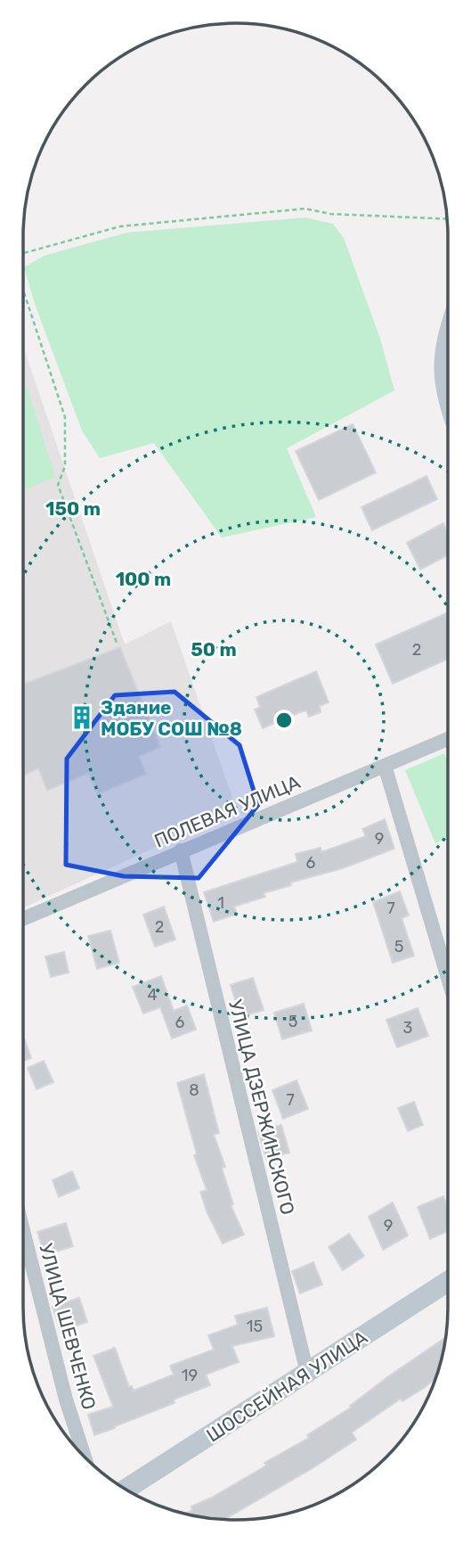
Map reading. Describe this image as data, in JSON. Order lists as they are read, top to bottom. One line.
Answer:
{"streets":{"main road":["ШОССЕЙНАЯ УЛИЦА"],"street":["ПОЛЕВАЯ УЛИЦА","УЛИЦА ДЗЕРЖИНСКОГО","УЛИЦА ШЕВЧЕНКО"]},"crossings":[["ПОЛЕВАЯ УЛИЦА","УЛИЦА ДЗЕРЖИНСКОГО"],["УЛИЦА ДЗЕРЖИНСКОГО","ШОССЕЙНАЯ УЛИЦА"]],"places":{"building":["Здание МОБУ СОШ №8"]},"house_numbers":["2","9","6","1","7","2","5","4","5","6","3","8","7","9","15","19"],"rings":["150 m","100 m","50 m"]}
